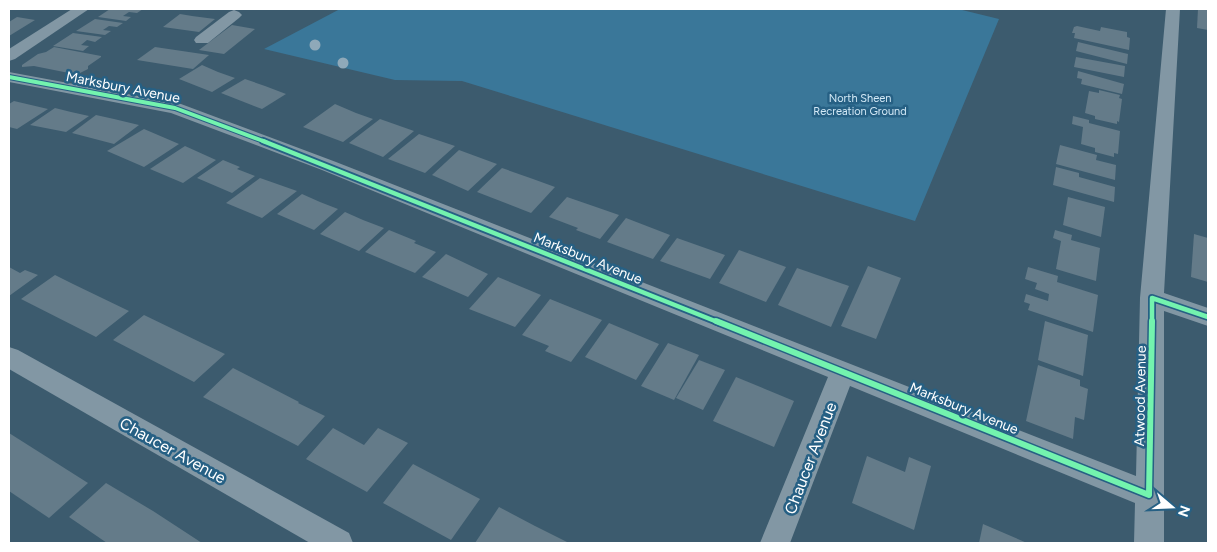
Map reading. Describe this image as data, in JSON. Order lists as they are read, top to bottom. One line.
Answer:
{"streets":{"street":["Marksbury Avenue","Atwood Avenue","Chaucer Avenue"]},"crossings":[["Marksbury Avenue","Atwood Avenue"],["Marksbury Avenue","Chaucer Avenue"]],"parks":["North Sheen Recreation Ground"],"north":"right"}
